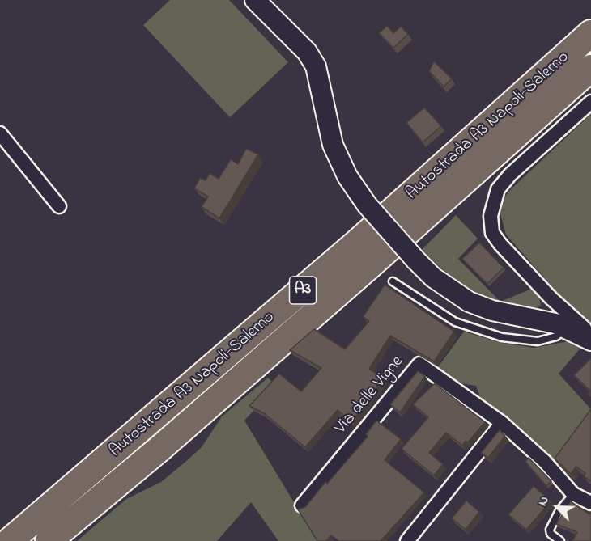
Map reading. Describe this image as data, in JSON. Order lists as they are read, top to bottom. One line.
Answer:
{"streets":{"highway":["Autostrada A3 Napoli-Salerno","A3"],"street":["Via delle Vigne"]},"north":"top left"}
